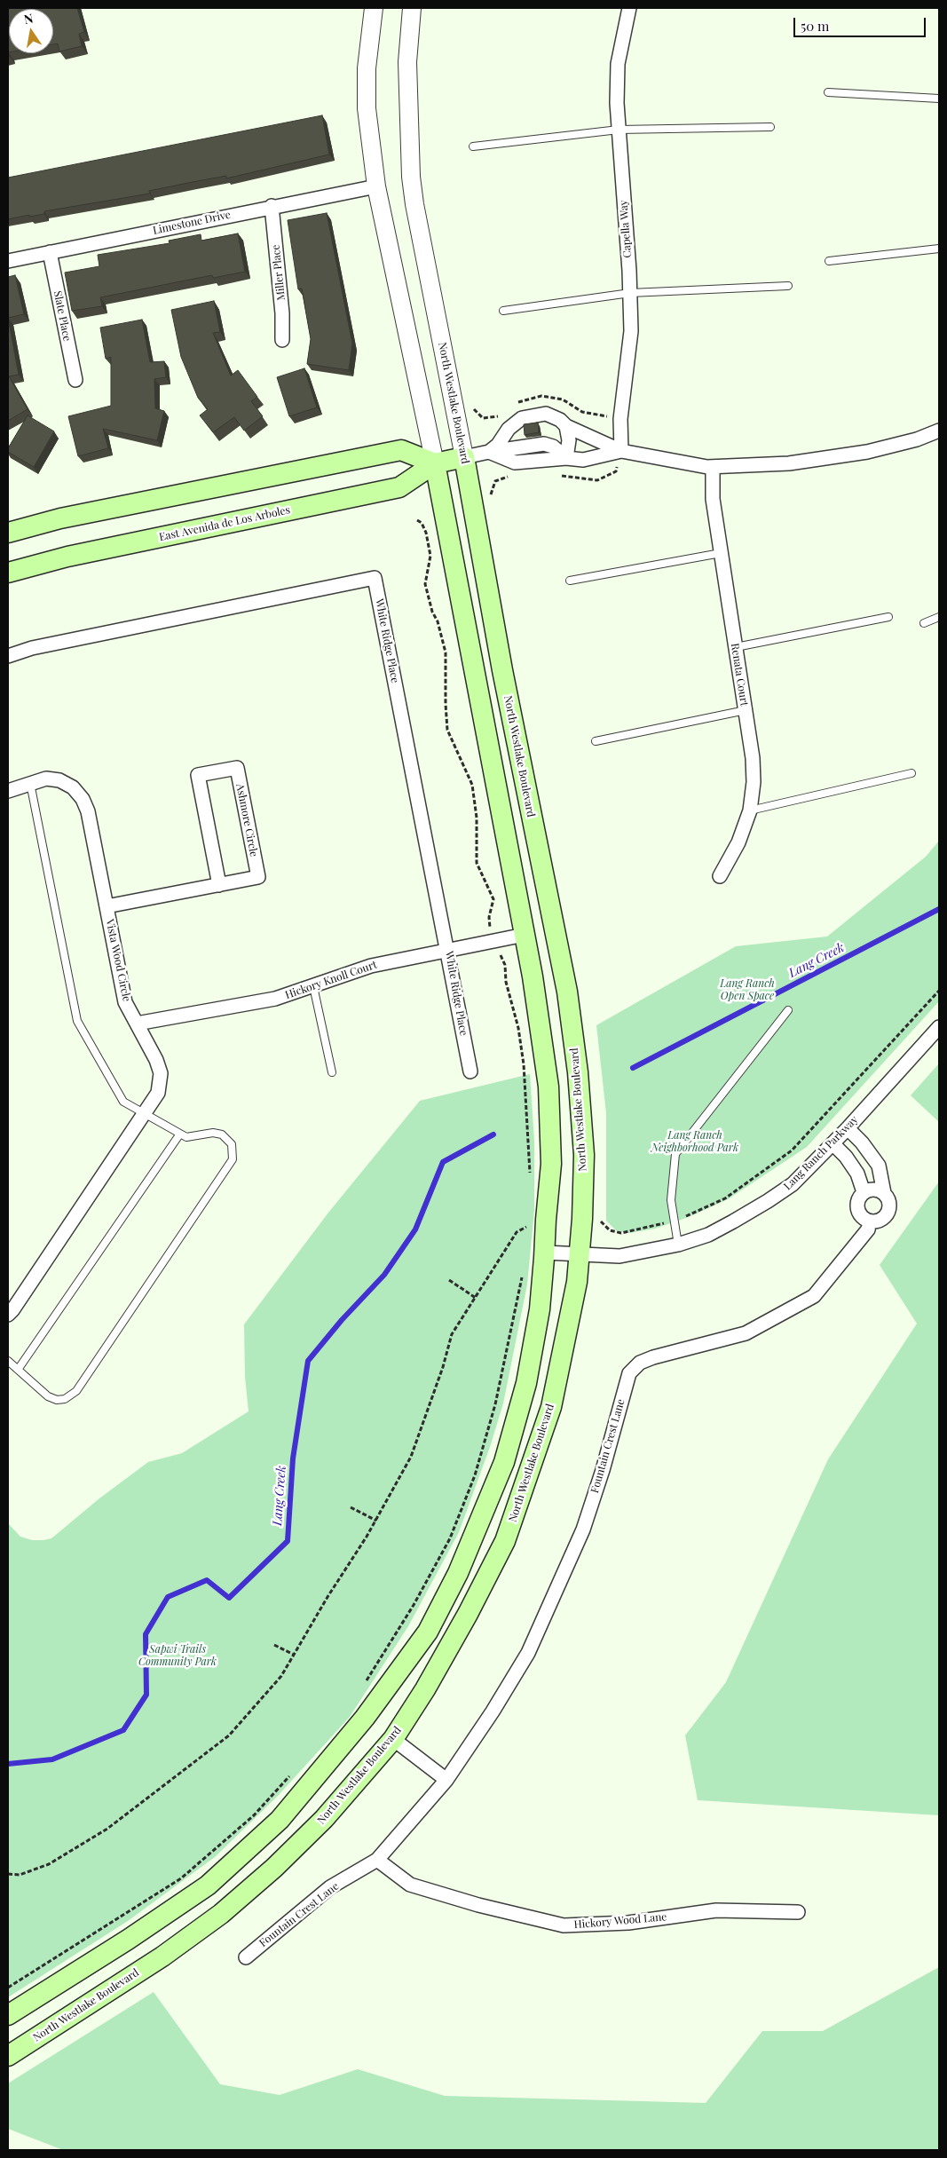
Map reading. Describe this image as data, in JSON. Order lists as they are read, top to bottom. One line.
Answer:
{"streets":{"main road":["North Westlake Boulevard","East Avenida de Los Arboles"],"street":["Limestone Drive","Capella Way","Miller Place","Slate Place","White Ridge Place","Renata Court","Ashmore Circle","Vista Wood Circle","Hickory Knoll Court","Lang Ranch Parkway","Fountain Crest Lane","Hickory Wood Lane"]},"crossings":[["Limestone Drive","Miller Place"],["Limestone Drive","Slate Place"],["North Westlake Boulevard","East Avenida de Los Arboles"],["North Westlake Boulevard","Lang Ranch Parkway"],["White Ridge Place","Hickory Knoll Court"],["Ashmore Circle","Vista Wood Circle"],["Vista Wood Circle","Hickory Knoll Court"],["Fountain Crest Lane","Hickory Wood Lane"]],"water":["Lang Creek"],"parks":["Lang Ranch Open Space","Lang Ranch Neighborhood Park","Sapwi Trails Community Park"],"scale_bar":"50 m","north":"top"}
